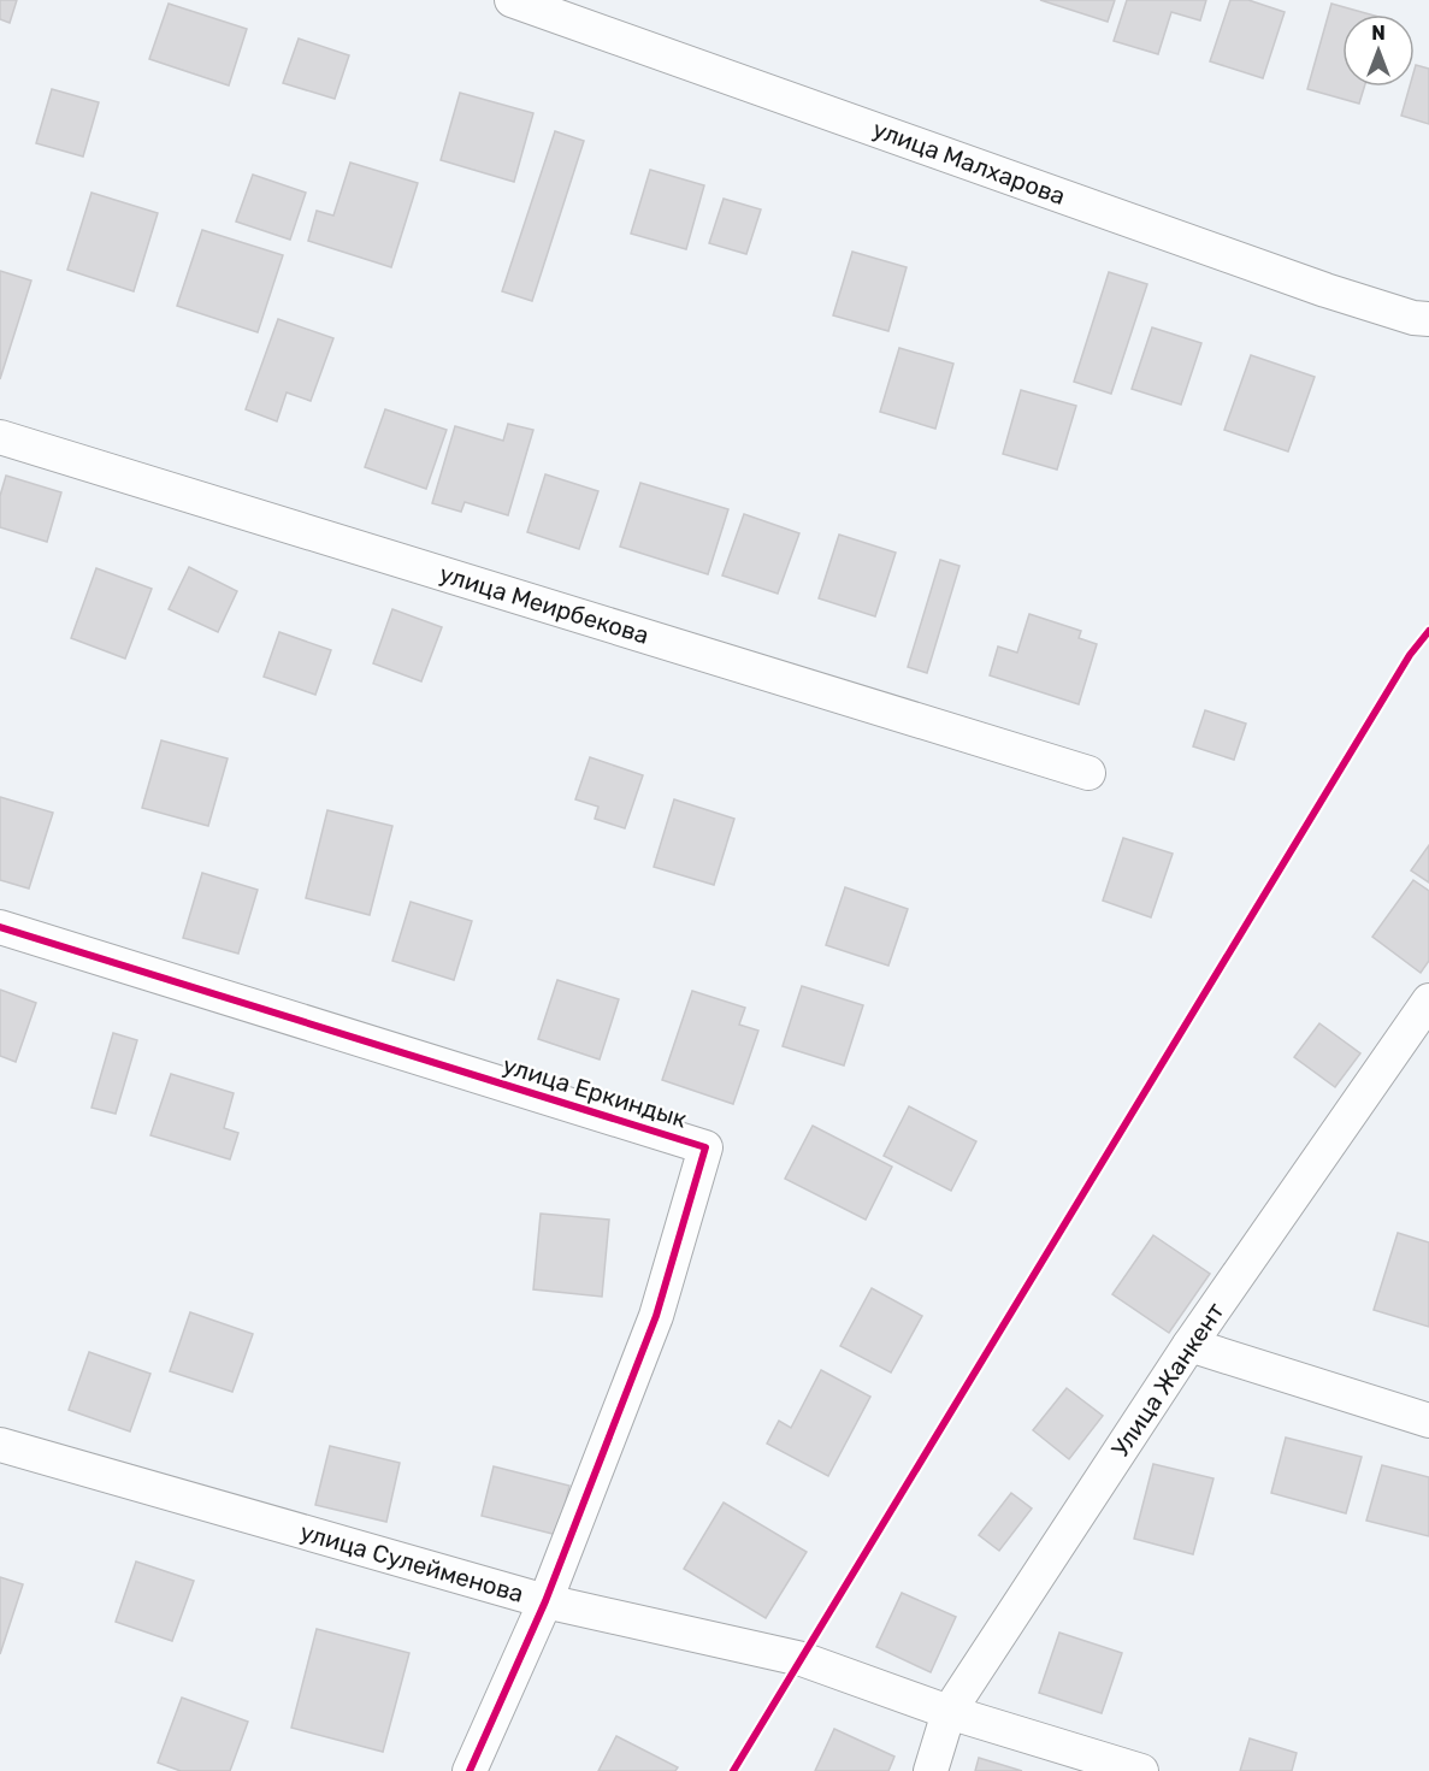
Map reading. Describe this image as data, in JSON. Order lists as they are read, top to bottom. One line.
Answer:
{"streets":{"street":["улица Малхарова","улица Меирбекова","улица Еркиндык","Улица Жанкент","улица Сулейменова"]},"crossings":[["улица Еркиндык","улица Сулейменова"],["Улица Жанкент","улица Сулейменова"]],"north":"top"}
